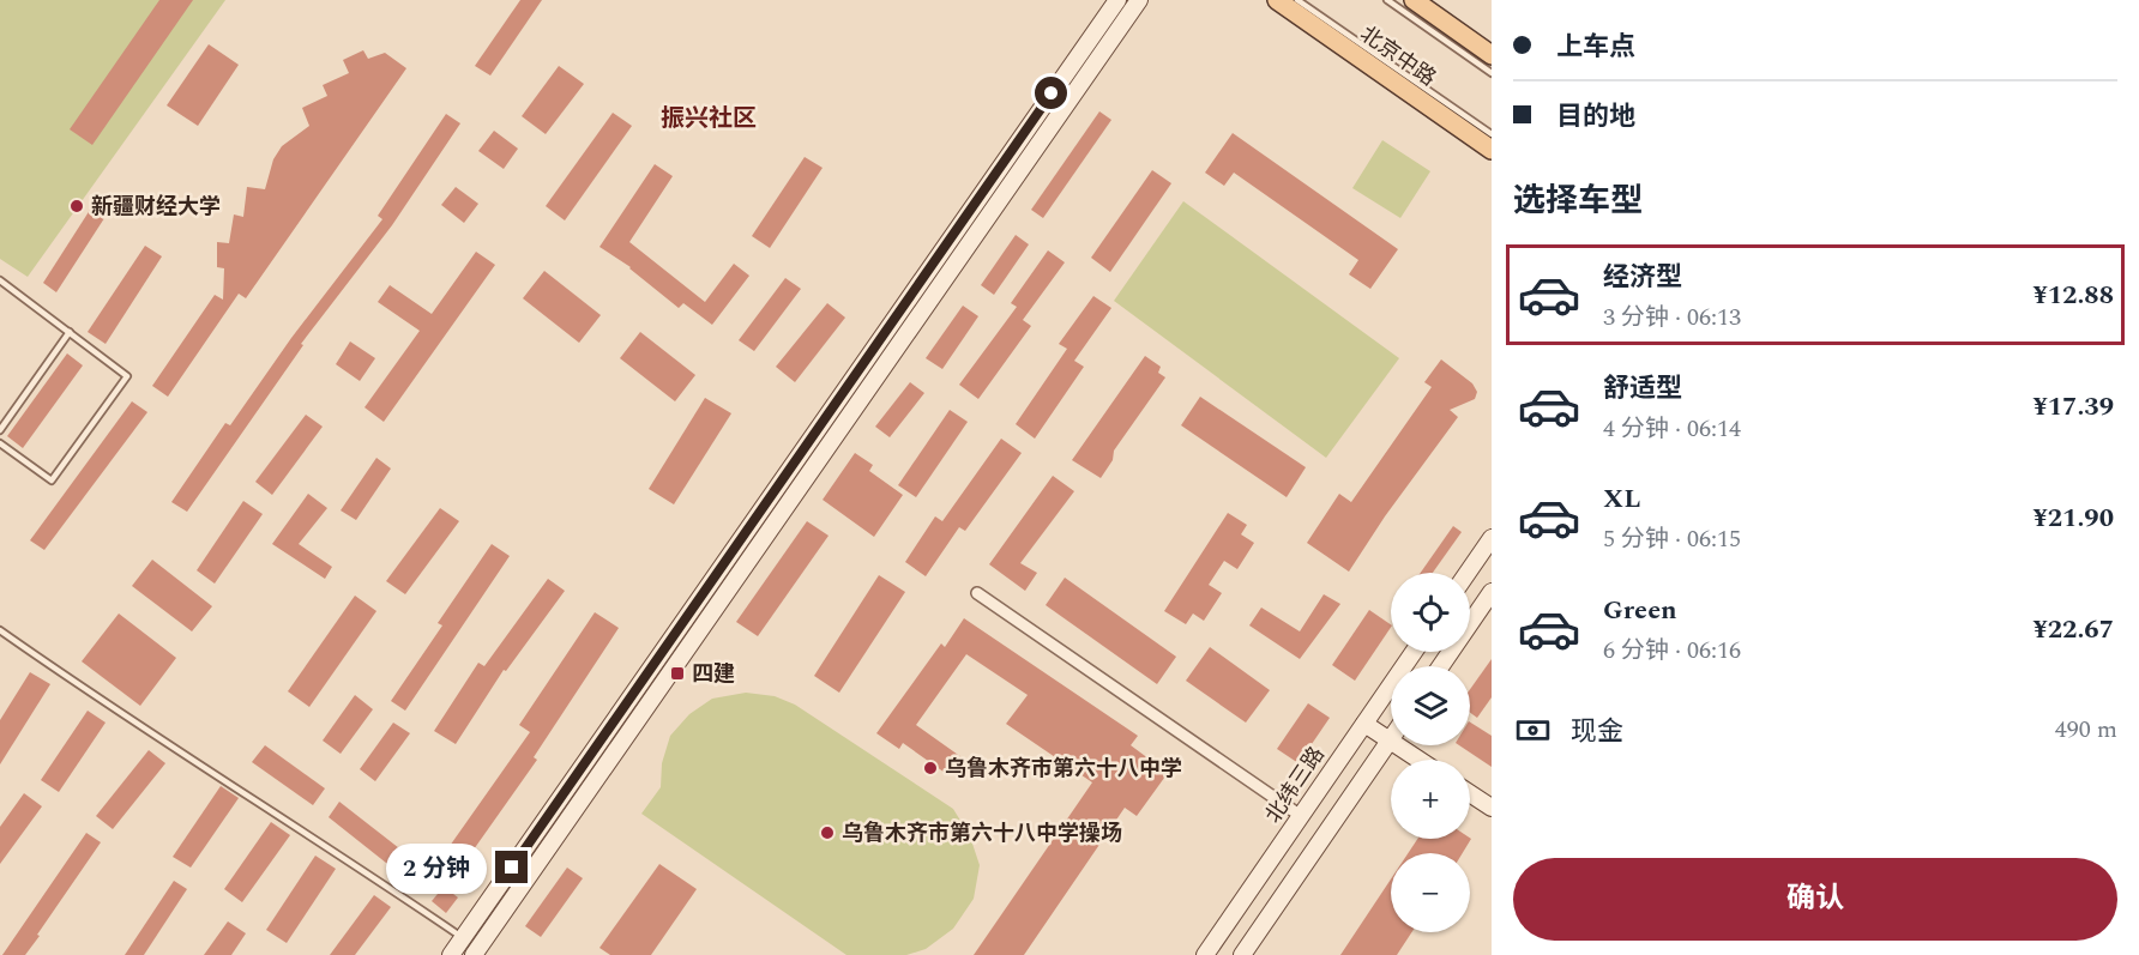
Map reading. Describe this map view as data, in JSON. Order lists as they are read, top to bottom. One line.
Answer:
{"streets":{"main road":["北京中路","北纬三路"]},"districts":["振兴社区"],"places":{"other":["新疆财经大学","乌鲁木齐市第六十八中学","乌鲁木齐市第六十八中学操场"],"transit":["四建"]},"page":{"banner":["上车点","目的地"],"heading":"选择车型","list":[{"name":"经济型","note":"3 分钟 · 06:13","value":"¥12.88"},{"name":"舒适型","note":"4 分钟 · 06:14","value":"¥17.39"},{"name":"XL","note":"5 分钟 · 06:15","value":"¥21.90"},{"name":"Green","note":"6 分钟 · 06:16","value":"¥22.67"}],"map_buttons":["+","−"],"pay":["现金","490 m"],"bubble":"2 分钟","buttons":"确认"}}
